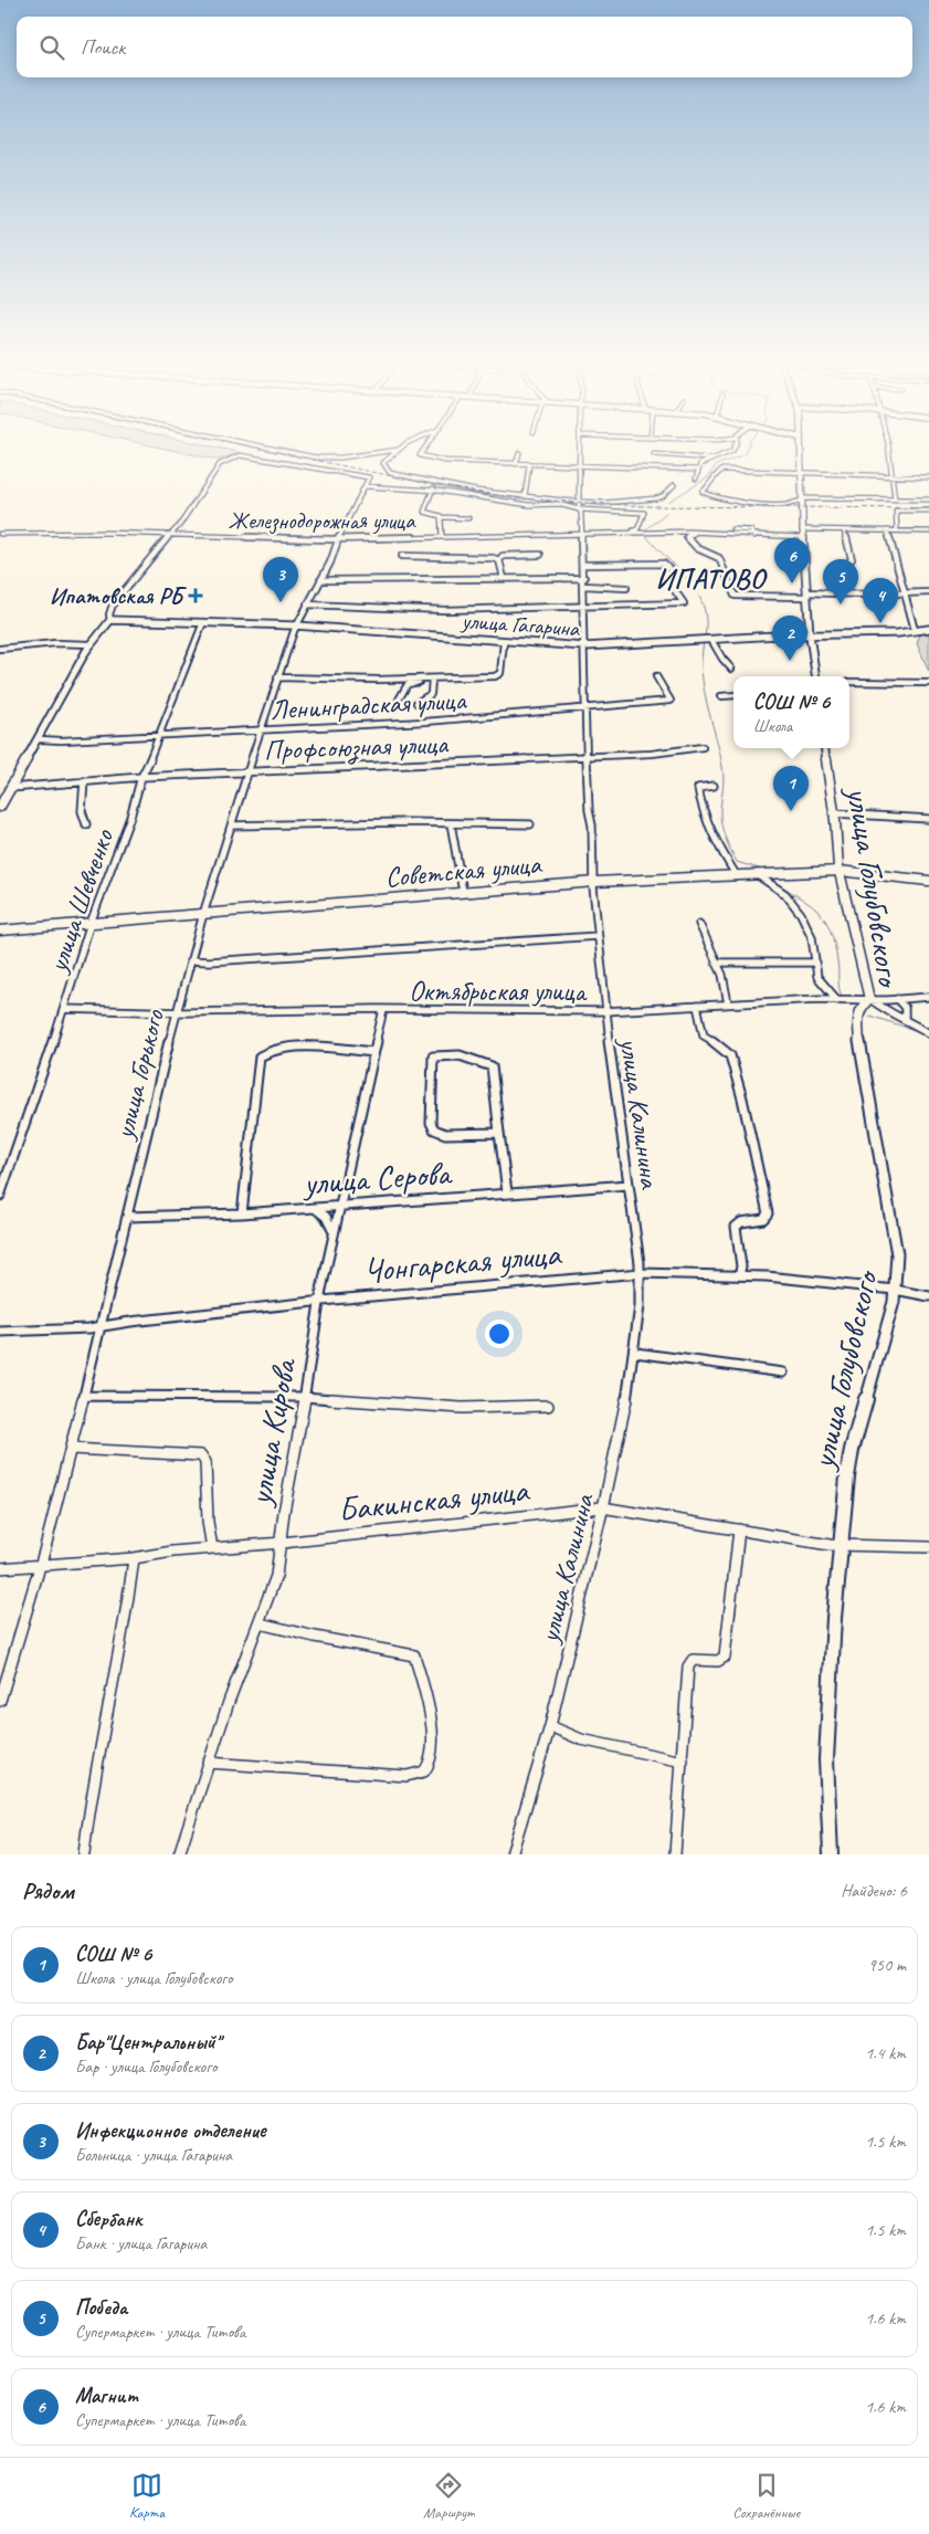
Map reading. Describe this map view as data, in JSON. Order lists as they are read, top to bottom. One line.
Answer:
{"streets":{"street":["Железнодорожная улица","улица Гагарина","Ленинградская улица","Профсоюзная улица","Советская улица","улица Голубовского","улица Шевченко","Октябрьская улица","улица Горького","улица Калинина","улица Серова","Чонгарская улица","улица Кирова","Бакинская улица"]},"crossings":[["Железнодорожная улица","улица Горького"],["Железнодорожная улица","улица Калинина"],["улица Гагарина","улица Шевченко"],["улица Гагарина","улица Горького"],["улица Гагарина","улица Калинина"],["Ленинградская улица","улица Шевченко"],["Ленинградская улица","улица Горького"],["Ленинградская улица","улица Калинина"],["Профсоюзная улица","улица Шевченко"],["Профсоюзная улица","улица Горького"],["Профсоюзная улица","улица Калинина"],["Советская улица","улица Голубовского"],["Советская улица","улица Шевченко"],["Советская улица","улица Горького"],["Советская улица","улица Калинина"],["улица Голубовского","Октябрьская улица"],["улица Голубовского","Чонгарская улица"],["улица Голубовского","Бакинская улица"],["улица Шевченко","Октябрьская улица"],["Октябрьская улица","улица Горького"],["Октябрьская улица","улица Калинина"],["Октябрьская улица","улица Кирова"],["улица Горького","улица Серова"],["улица Горького","Чонгарская улица"],["улица Горького","Бакинская улица"],["улица Калинина","улица Серова"],["улица Калинина","Чонгарская улица"],["улица Калинина","Бакинская улица"],["улица Серова","улица Кирова"],["Чонгарская улица","улица Кирова"],["улица Кирова","Бакинская улица"]],"districts":["ИПАТОВО"],"places":{"health":["Ипатовская РБ"]},"page":{"search":"Поиск","pins":["6","3","5","4","2","1"],"popup":["СОШ № 6","Школа"],"heading":["Рядом","Найдено: 6"],"list":[{"mark":"1","name":"СОШ № 6","note":"Школа · улица Голубовского","value":"950 m"},{"mark":"2","name":"Бар\"Центральный\"","note":"Бар · улица Голубовского","value":"1.4 km"},{"mark":"3","name":"Инфекционное отделение","note":"Больница · улица Гагарина","value":"1.5 km"},{"mark":"4","name":"Сбербанк","note":"Банк · улица Гагарина","value":"1.5 km"},{"mark":"5","name":"Победа","note":"Супермаркет · улица Титова","value":"1.6 km"},{"mark":"6","name":"Магнит","note":"Супермаркет · улица Титова","value":"1.6 km"}],"nav":["Карта","Маршрут","Сохранённые"]}}
